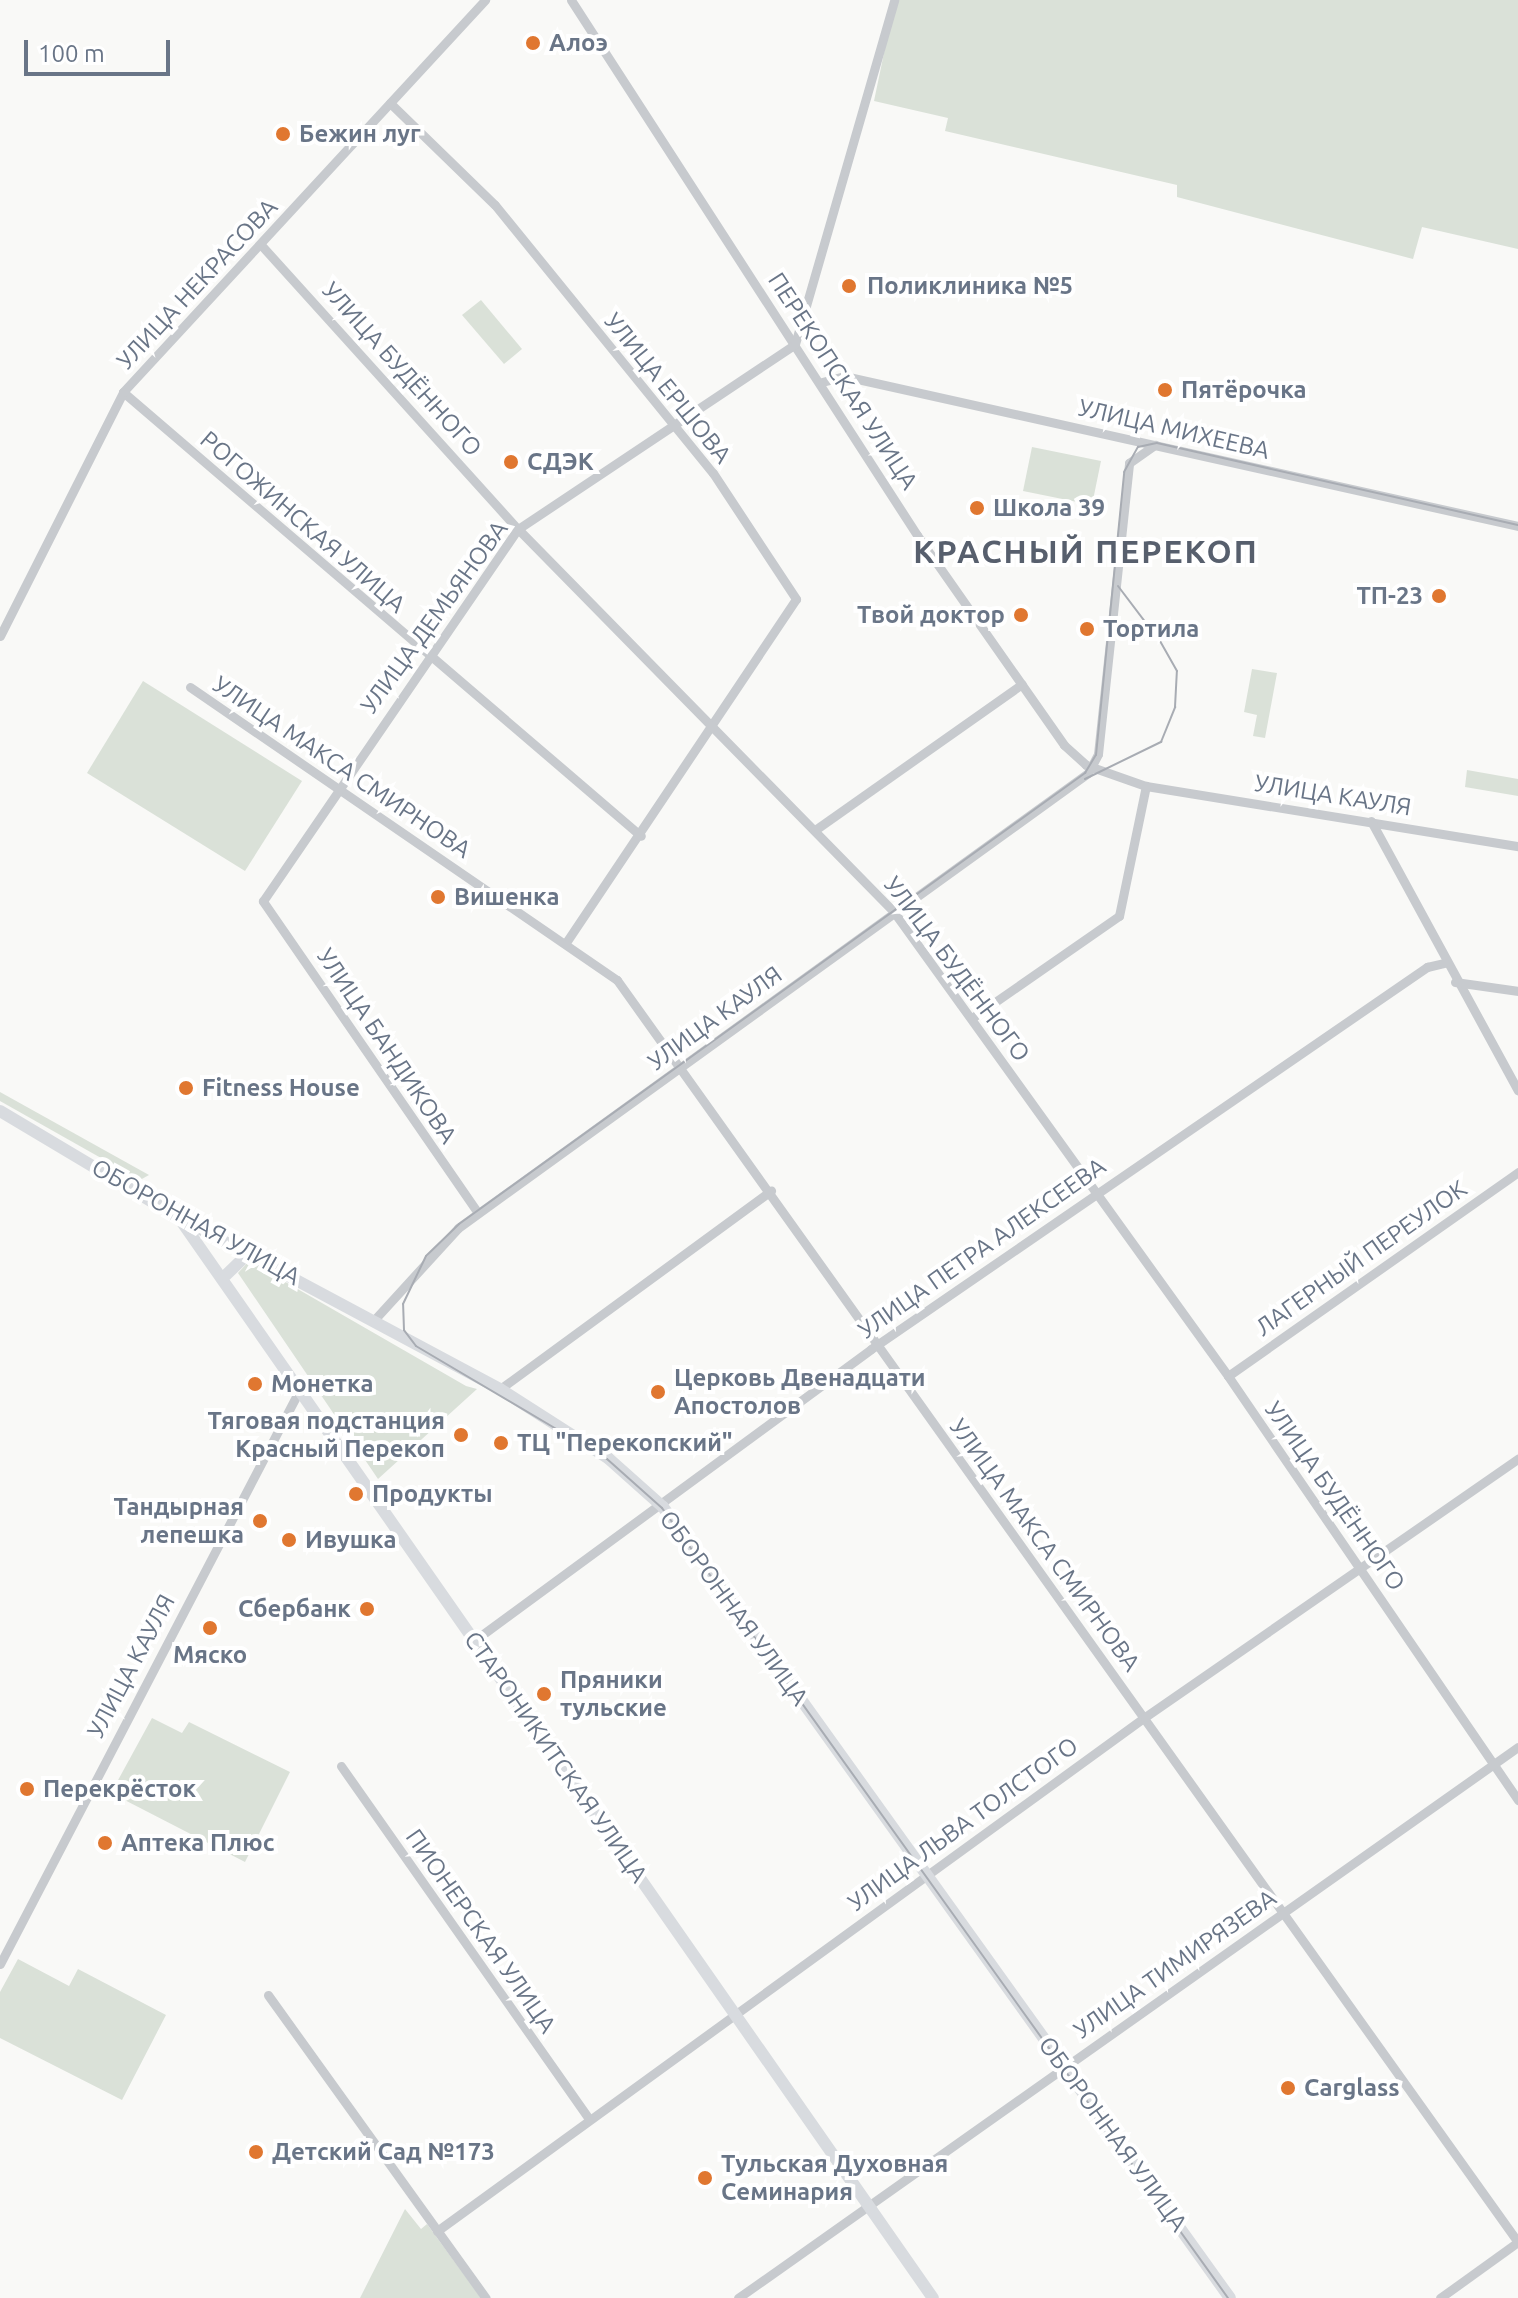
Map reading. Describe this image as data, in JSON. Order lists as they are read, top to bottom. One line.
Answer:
{"streets":{"main road":["ОБОРОННАЯ УЛИЦА","СТАРОНИКИТСКАЯ УЛИЦА"],"street":["УЛИЦА НЕКРАСОВА","УЛИЦА БУДЁННОГО","ПЕРЕКОПСКАЯ УЛИЦА","УЛИЦА ЕРШОВА","УЛИЦА МИХЕЕВА","РОГОЖИНСКАЯ УЛИЦА","УЛИЦА ДЕМЬЯНОВА","УЛИЦА МАКСА СМИРНОВА","УЛИЦА КАУЛЯ","УЛИЦА БАНДИКОВА","УЛИЦА ПЕТРА АЛЕКСЕЕВА","ЛАГЕРНЫЙ ПЕРЕУЛОК","УЛИЦА ЛЬВА ТОЛСТОГО","ПИОНЕРСКАЯ УЛИЦА","УЛИЦА ТИМИРЯЗЕВА"]},"crossings":[["УЛИЦА НЕКРАСОВА","УЛИЦА БУДЁННОГО"],["УЛИЦА НЕКРАСОВА","УЛИЦА ЕРШОВА"],["УЛИЦА НЕКРАСОВА","РОГОЖИНСКАЯ УЛИЦА"],["УЛИЦА БУДЁННОГО","УЛИЦА ЕРШОВА"],["УЛИЦА БУДЁННОГО","УЛИЦА ДЕМЬЯНОВА"],["УЛИЦА БУДЁННОГО","УЛИЦА КАУЛЯ"],["УЛИЦА БУДЁННОГО","УЛИЦА ПЕТРА АЛЕКСЕЕВА"],["УЛИЦА БУДЁННОГО","ЛАГЕРНЫЙ ПЕРЕУЛОК"],["УЛИЦА БУДЁННОГО","УЛИЦА ЛЬВА ТОЛСТОГО"],["УЛИЦА БУДЁННОГО","УЛИЦА ТИМИРЯЗЕВА"],["ПЕРЕКОПСКАЯ УЛИЦА","УЛИЦА МИХЕЕВА"],["ПЕРЕКОПСКАЯ УЛИЦА","УЛИЦА ДЕМЬЯНОВА"],["ПЕРЕКОПСКАЯ УЛИЦА","УЛИЦА КАУЛЯ"],["УЛИЦА ЕРШОВА","УЛИЦА ДЕМЬЯНОВА"],["РОГОЖИНСКАЯ УЛИЦА","УЛИЦА ДЕМЬЯНОВА"],["УЛИЦА ДЕМЬЯНОВА","УЛИЦА МАКСА СМИРНОВА"],["УЛИЦА ДЕМЬЯНОВА","УЛИЦА БАНДИКОВА"],["УЛИЦА МАКСА СМИРНОВА","УЛИЦА КАУЛЯ"],["УЛИЦА МАКСА СМИРНОВА","УЛИЦА ПЕТРА АЛЕКСЕЕВА"],["УЛИЦА МАКСА СМИРНОВА","УЛИЦА ЛЬВА ТОЛСТОГО"],["УЛИЦА МАКСА СМИРНОВА","УЛИЦА ТИМИРЯЗЕВА"],["УЛИЦА КАУЛЯ","УЛИЦА БАНДИКОВА"],["УЛИЦА КАУЛЯ","ОБОРОННАЯ УЛИЦА"],["УЛИЦА КАУЛЯ","СТАРОНИКИТСКАЯ УЛИЦА"],["ОБОРОННАЯ УЛИЦА","УЛИЦА ПЕТРА АЛЕКСЕЕВА"],["ОБОРОННАЯ УЛИЦА","СТАРОНИКИТСКАЯ УЛИЦА"],["ОБОРОННАЯ УЛИЦА","УЛИЦА ЛЬВА ТОЛСТОГО"],["ОБОРОННАЯ УЛИЦА","УЛИЦА ТИМИРЯЗЕВА"],["УЛИЦА ПЕТРА АЛЕКСЕЕВА","СТАРОНИКИТСКАЯ УЛИЦА"],["СТАРОНИКИТСКАЯ УЛИЦА","УЛИЦА ЛЬВА ТОЛСТОГО"],["СТАРОНИКИТСКАЯ УЛИЦА","УЛИЦА ТИМИРЯЗЕВА"],["УЛИЦА ЛЬВА ТОЛСТОГО","ПИОНЕРСКАЯ УЛИЦА"]],"districts":["КРАСНЫЙ ПЕРЕКОП"],"places":["Алоэ","Бежин луг","Поликлиника №5","Пятёрочка","СДЭК","Школа 39","ТП-23","Твой доктор","Тортила","Вишенка","Fitness House","Монетка","Церковь Двенадцати Апостолов","Тяговая подстанция Красный Перекоп","ТЦ \"Перекопский\"","Продукты","Тандырная лепешка","Ивушка","Сбербанк","Мяско","Пряники тульские","Перекрёсток","Аптека Плюс","Carglass","Детский Сад №173","Тульская Духовная Семинария"],"scale_bar":"100 m"}
